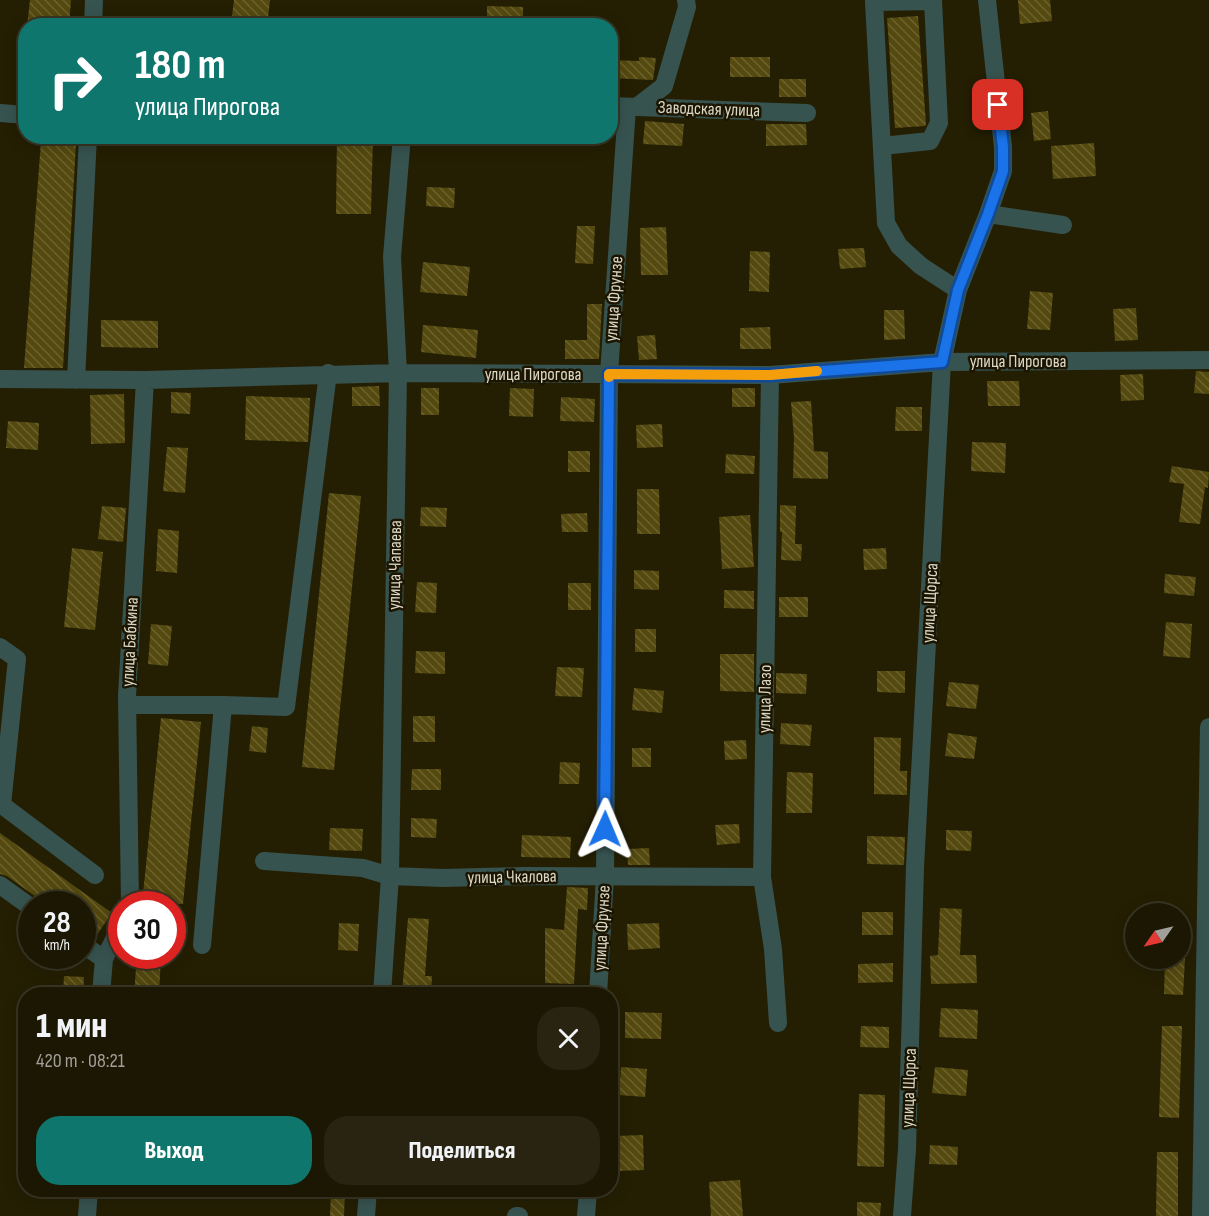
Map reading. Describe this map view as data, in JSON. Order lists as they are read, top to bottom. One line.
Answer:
{"streets":{"street":["Заводская улица","улица Фрунзе","улица Пирогова","улица Чапаева","улица Щорса","улица Бабкина","улица Лазо","улица Чкалова"]},"crossings":[["Заводская улица","улица Фрунзе"],["улица Фрунзе","улица Пирогова"],["улица Фрунзе","улица Чкалова"],["улица Пирогова","улица Чапаева"],["улица Пирогова","улица Щорса"],["улица Пирогова","улица Бабкина"],["улица Пирогова","улица Лазо"],["улица Чапаева","улица Чкалова"],["улица Лазо","улица Чкалова"]],"north":"bottom left","page":{"turn":["180 m","улица Пирогова"],"speed":"28 km/h","limit":"30","heading":["1 мин","420 m · 08:21"],"buttons":["Выход","Поделиться"]}}
